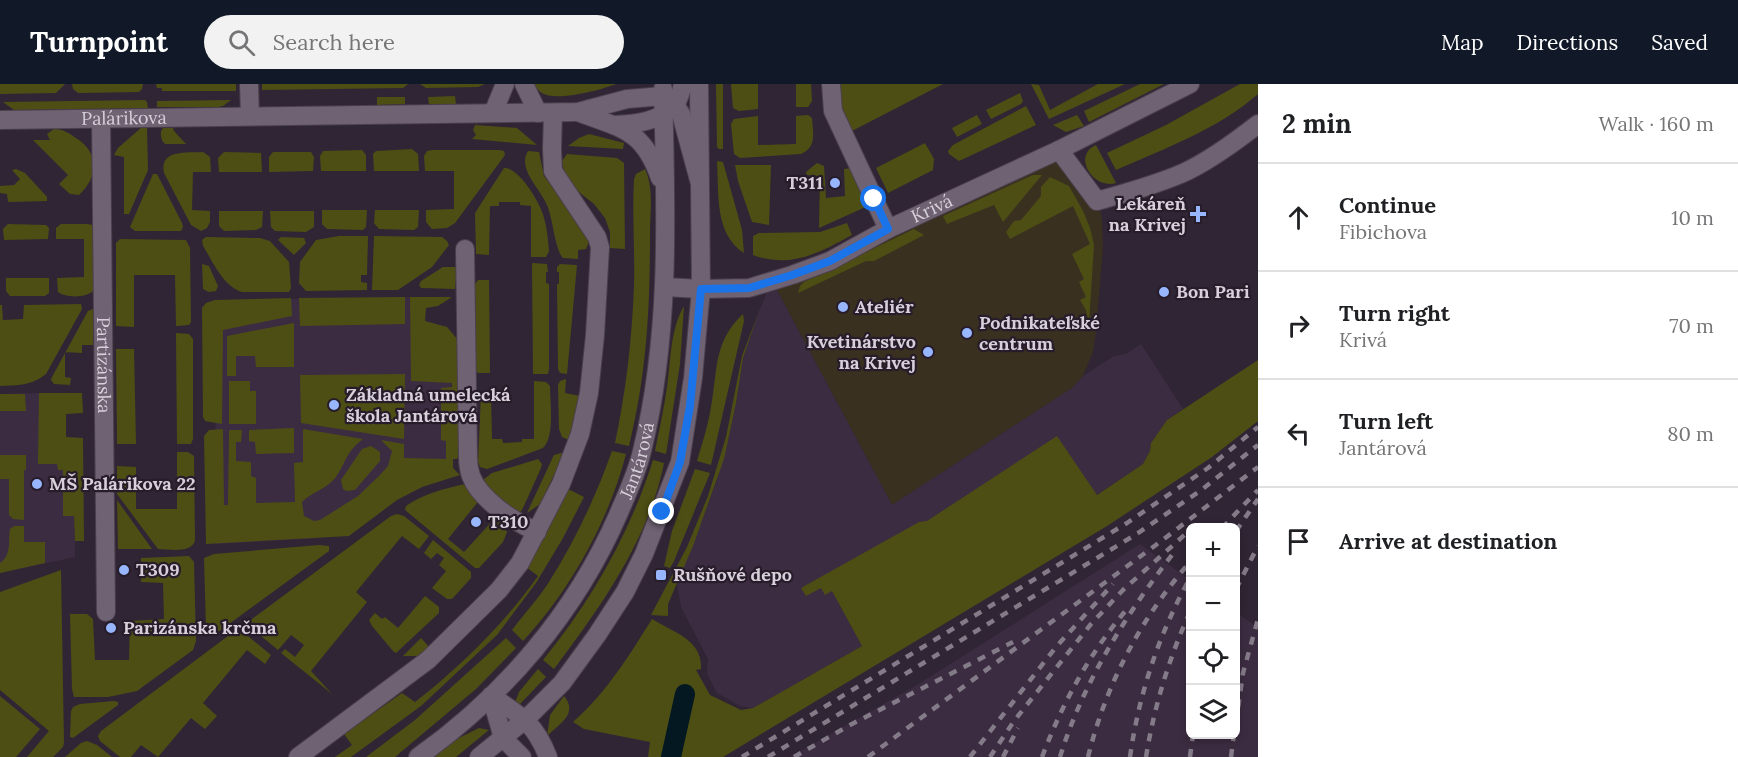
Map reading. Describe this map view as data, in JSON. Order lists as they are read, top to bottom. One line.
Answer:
{"streets":{"street":["Palárikova","Krivá","Partizánska","Jantárová"]},"crossings":[["Palárikova","Partizánska"],["Krivá","Jantárová"]],"places":{"other":["T311","Bon Pari","Ateliér","Podnikateľské centrum","Kvetinárstvo na Krivej","Základná umelecká škola Jantárová","MŠ Palárikova 22","T310","T309","Parizánska krčma"],"health":["Lekáreň na Krivej"],"transit":["Rušňové depo"]},"page":{"header":"Turnpoint","search":"Search here","nav":["Map","Directions","Saved"],"heading":["2 min","Walk · 160 m"],"list":[["Continue","Fibichova","10 m"],["Turn right","Krivá","70 m"],["Turn left","Jantárová","80 m"],"Arrive at destination"],"map_buttons":["+","−"]}}
